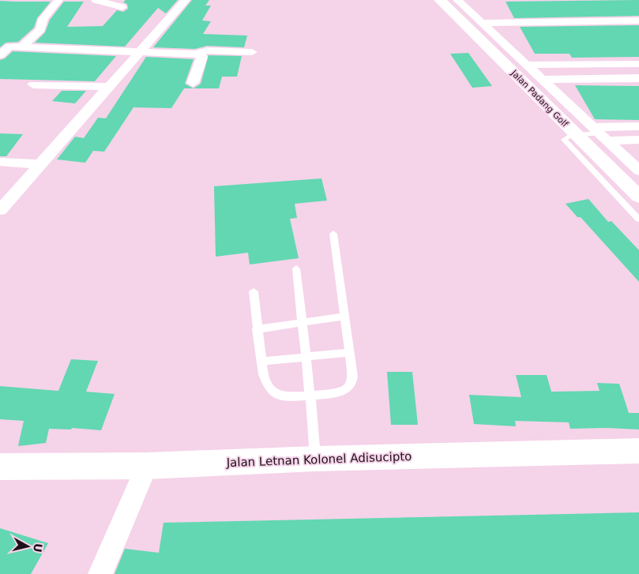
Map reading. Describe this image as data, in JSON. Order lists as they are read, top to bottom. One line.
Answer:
{"streets":{"street":["Jalan Padang Golf","Jalan Letnan Kolonel Adisucipto"]},"north":"right"}
